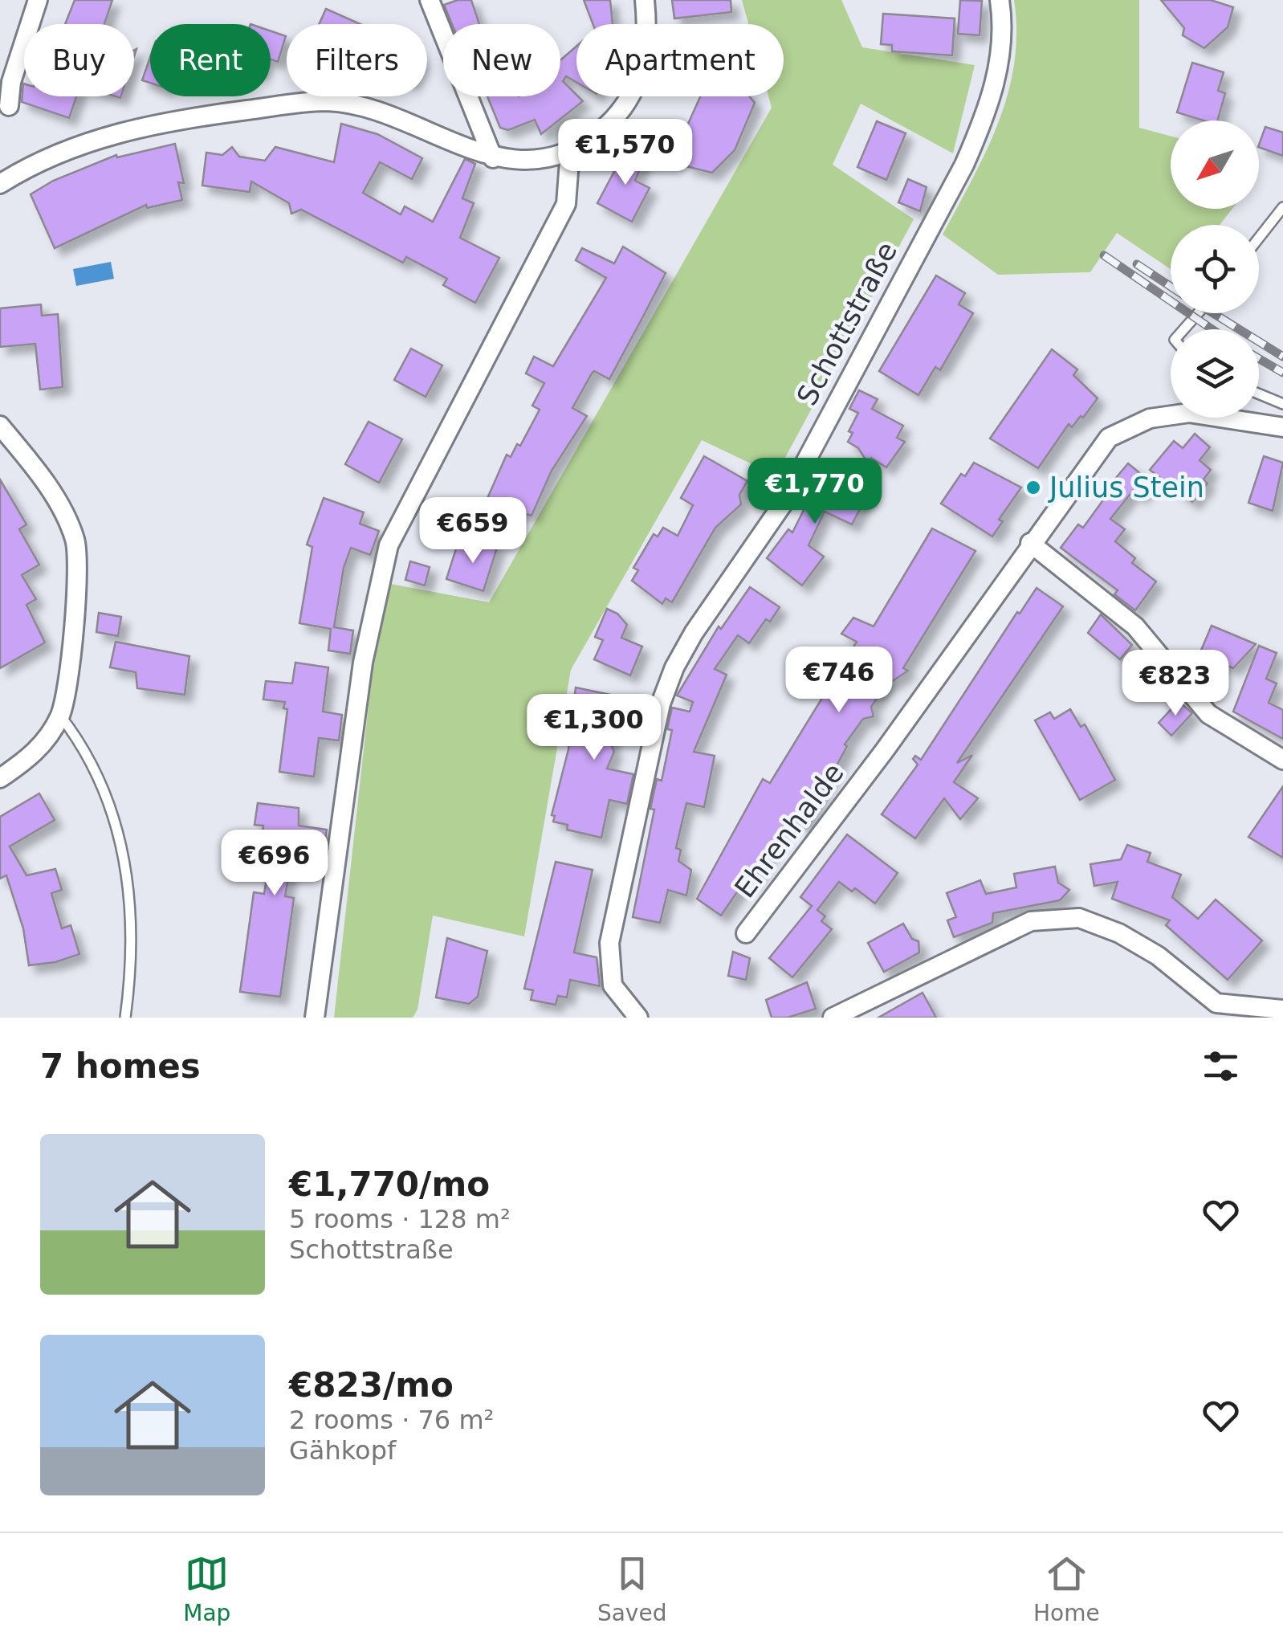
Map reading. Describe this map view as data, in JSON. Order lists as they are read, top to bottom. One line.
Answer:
{"streets":{"street":["Schottstraße","Ehrenhalde"]},"places":["Julius Stein"],"north":"bottom left","page":{"chip":["Buy","Rent","Filters","New","Apartment"],"price":["€1,570","€1,770","€659","€746","€823","€1,300","€696"],"heading":"7 homes","list":[{"name":"€1,770/mo","note":"5 rooms · 128 m² · Schottstraße"},{"name":"€823/mo","note":"2 rooms · 76 m² · Gähkopf"}],"tabs":["Map","Saved","Home"]}}
